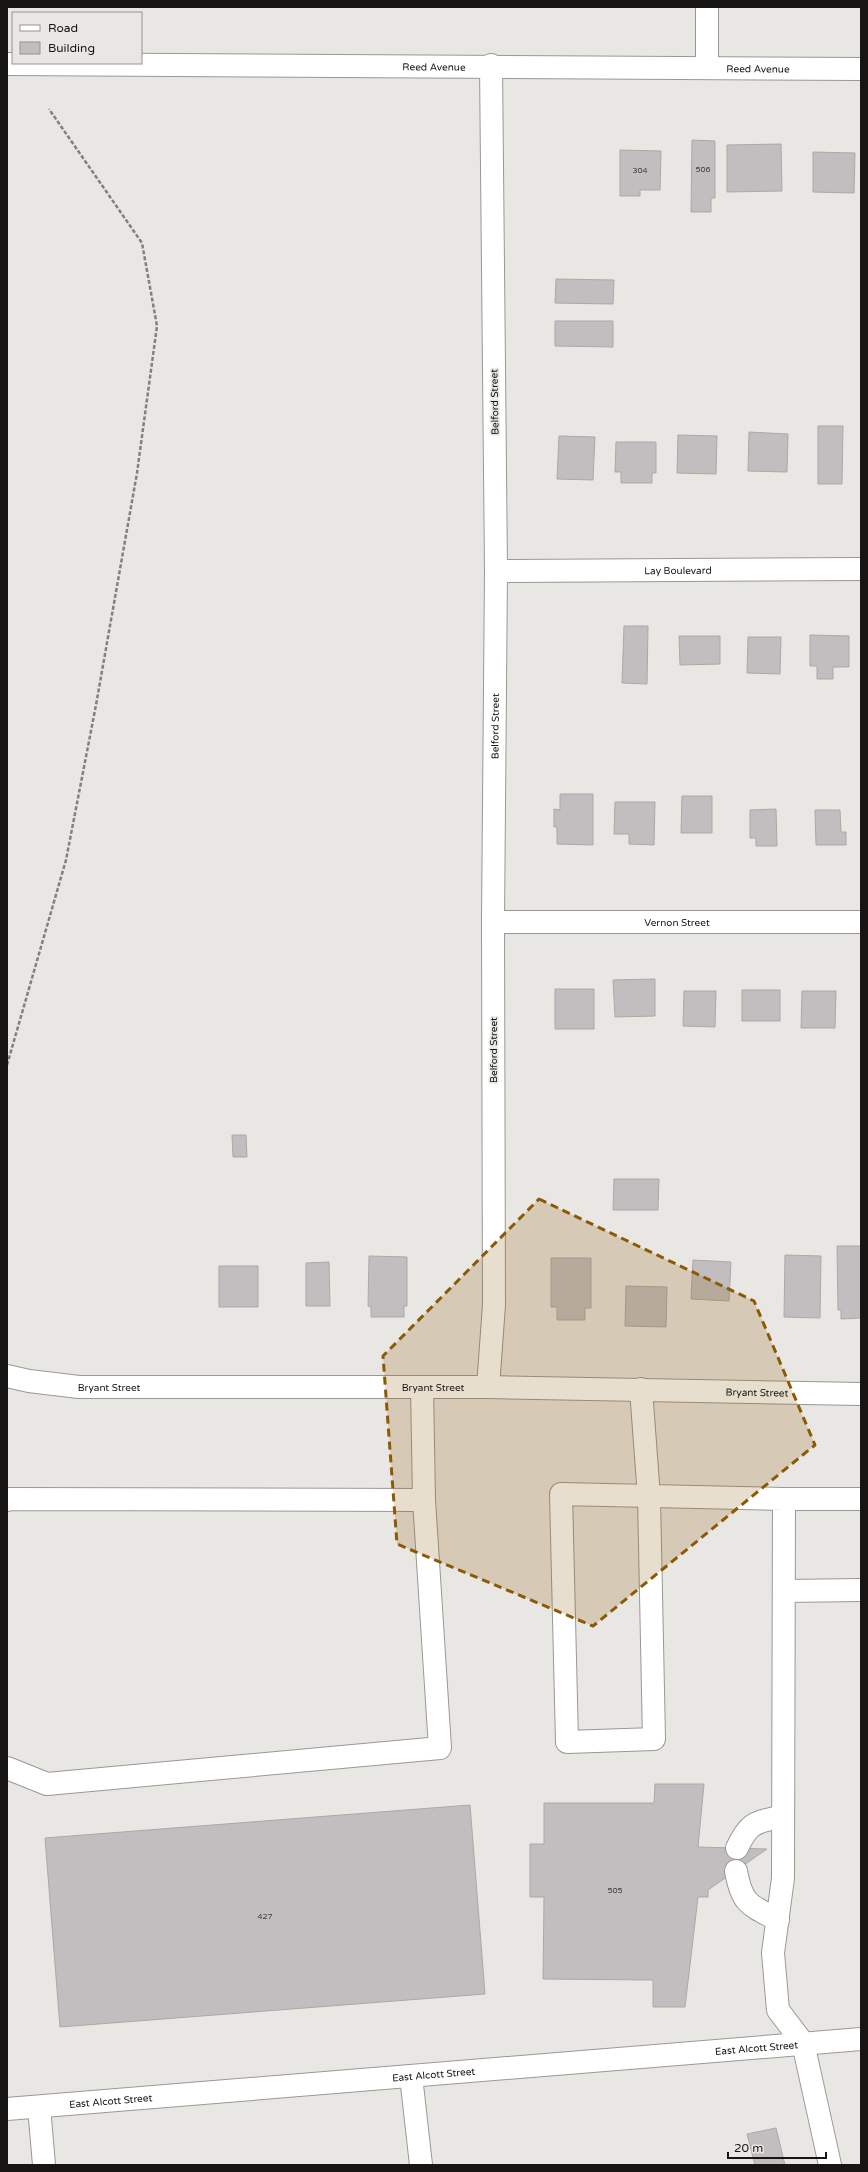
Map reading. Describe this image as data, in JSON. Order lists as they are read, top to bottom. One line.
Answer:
{"streets":{"street":["Reed Avenue","Belford Street","Lay Boulevard","Vernon Street","Bryant Street","East Alcott Street"]},"crossings":[["Reed Avenue","Belford Street"],["Belford Street","Lay Boulevard"],["Belford Street","Vernon Street"],["Belford Street","Bryant Street"]],"house_numbers":["506","304","505","427"],"legend":["Road","Building"],"scale_bar":"20 m"}
